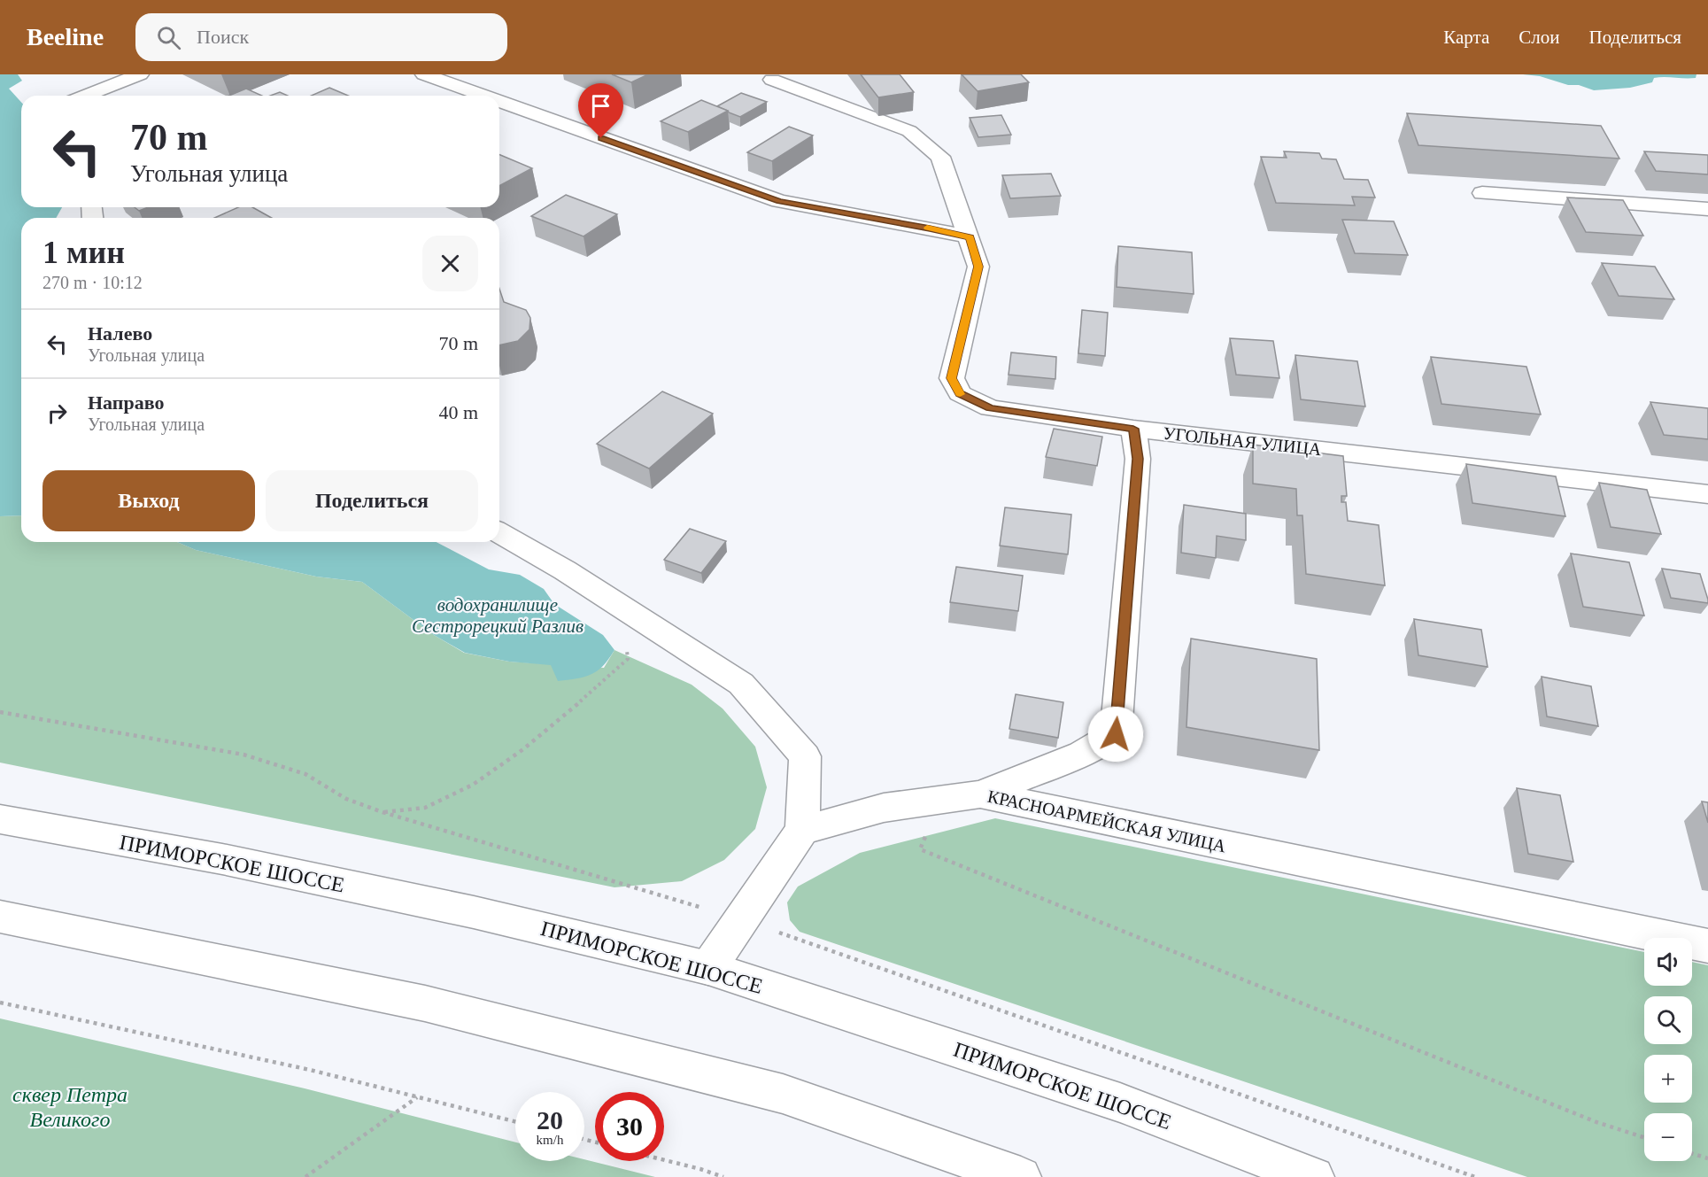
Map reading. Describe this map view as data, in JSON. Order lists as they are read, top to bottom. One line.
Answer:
{"streets":{"main road":["УГОЛЬНАЯ УЛИЦА","КРАСНОАРМЕЙСКАЯ УЛИЦА","ПРИМОРСКОЕ ШОССЕ"]},"water":["водохранилище Сестрорецкий Разлив"],"parks":["сквер Петра Великого"],"page":{"header":"Beeline","search":"Поиск","nav":["Карта","Слои","Поделиться"],"turn":["70 m","Угольная улица"],"heading":["1 мин","270 m · 10:12"],"list":[{"name":"Налево","note":"Угольная улица","value":"70 m"},{"name":"Направо","note":"Угольная улица","value":"40 m"}],"buttons":["Выход","Поделиться"],"map_buttons":["+","−"],"speed":"20 km/h","limit":"30"}}
